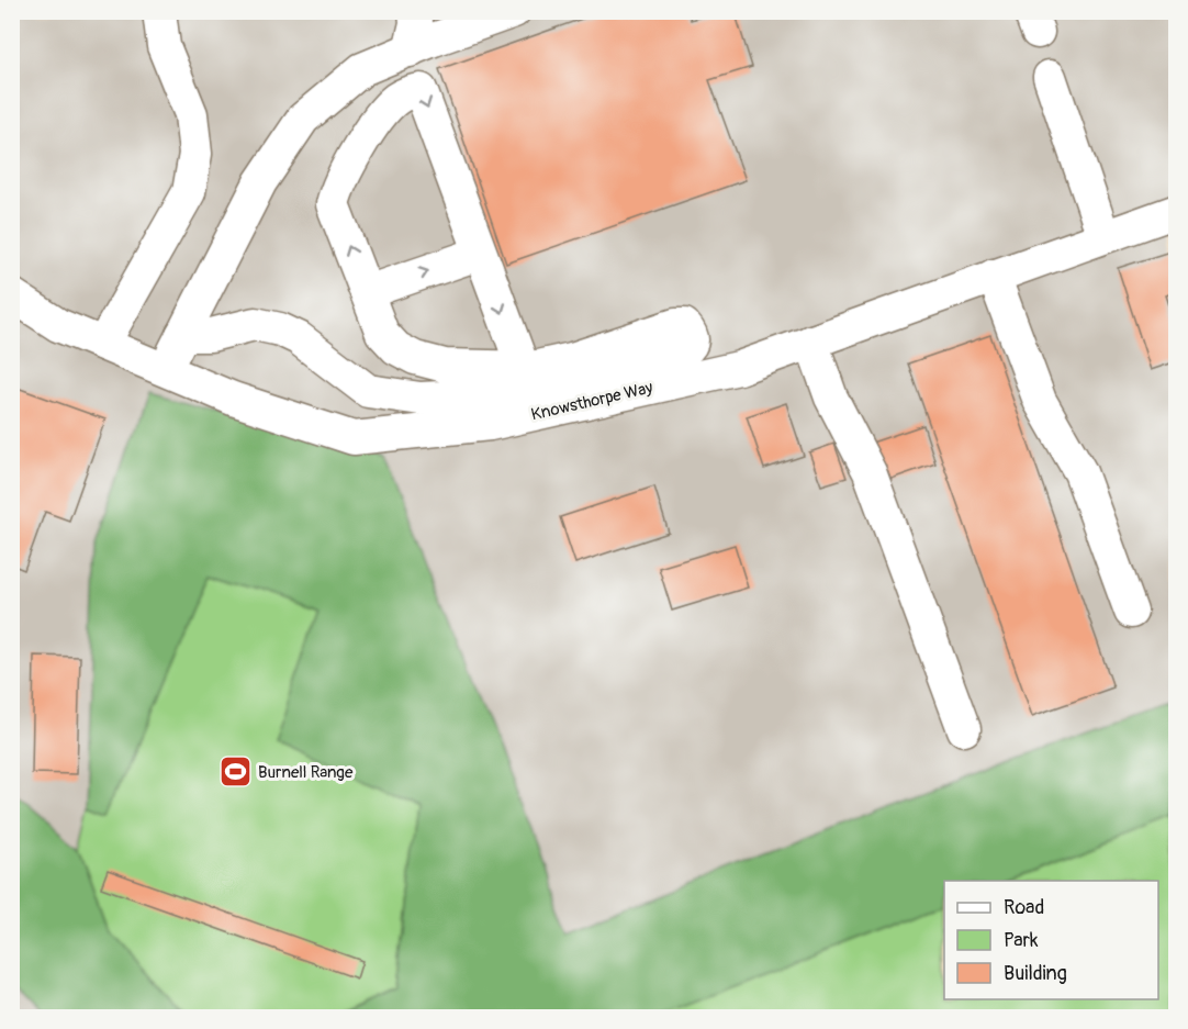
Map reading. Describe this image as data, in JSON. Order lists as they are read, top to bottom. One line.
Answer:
{"streets":{"street":["Knowsthorpe Way"]},"places":{"sports":["Burnell Range"]},"legend":["Road","Park","Building"]}
